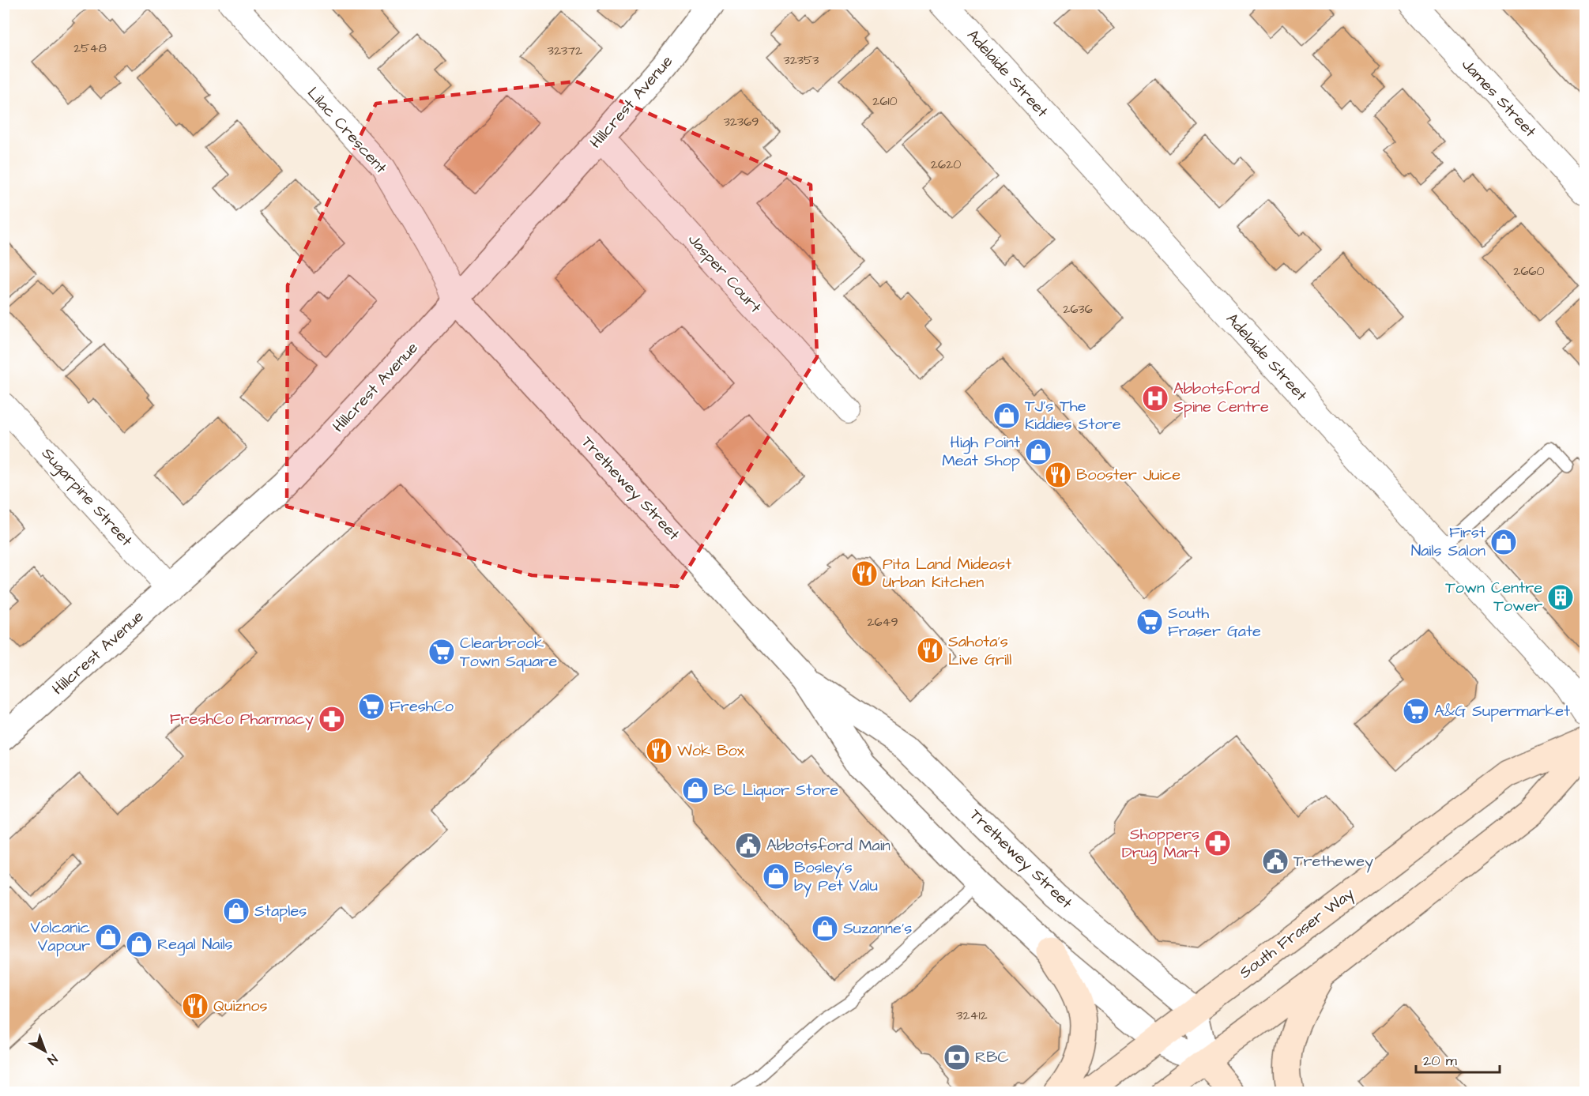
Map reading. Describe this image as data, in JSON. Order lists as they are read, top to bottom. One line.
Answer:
{"streets":{"main road":["Trethewey Street","South Fraser Way"],"street":["Adelaide Street","James Street","Hillcrest Avenue","Lilac Crescent","Jasper Court","Sugarpine Street"]},"crossings":[["Hillcrest Avenue","Lilac Crescent"],["Hillcrest Avenue","Jasper Court"],["Hillcrest Avenue","Trethewey Street"],["Hillcrest Avenue","Sugarpine Street"],["Lilac Crescent","Trethewey Street"],["Trethewey Street","South Fraser Way"]],"places":{"hospital":["Abbotsford Spine Centre"],"shop":["TJ's The Kiddies Store","High Point Meat Shop","First Nails Salon","BC Liquor Store","Bosley's by Pet Valu","Staples","Suzanne's","Volcanic Vapour","Regal Nails"],"restaurant":["Booster Juice","Pita Land Mideast Urban Kitchen","Sahota's Live Grill","Wok Box","Quiznos"],"building":["Town Centre Tower"],"supermarket":["South Fraser Gate","Clearbrook Town Square","FreshCo","A&G Supermarket"],"pharmacy":["FreshCo Pharmacy","Shoppers Drug Mart"],"public building":["Abbotsford Main","Trethewey"],"bank":["RBC"]},"house_numbers":["2548","32372","32353","2610","32369","2620","2660","2636","2649","32412"],"scale_bar":"20 m","north":"bottom right"}
